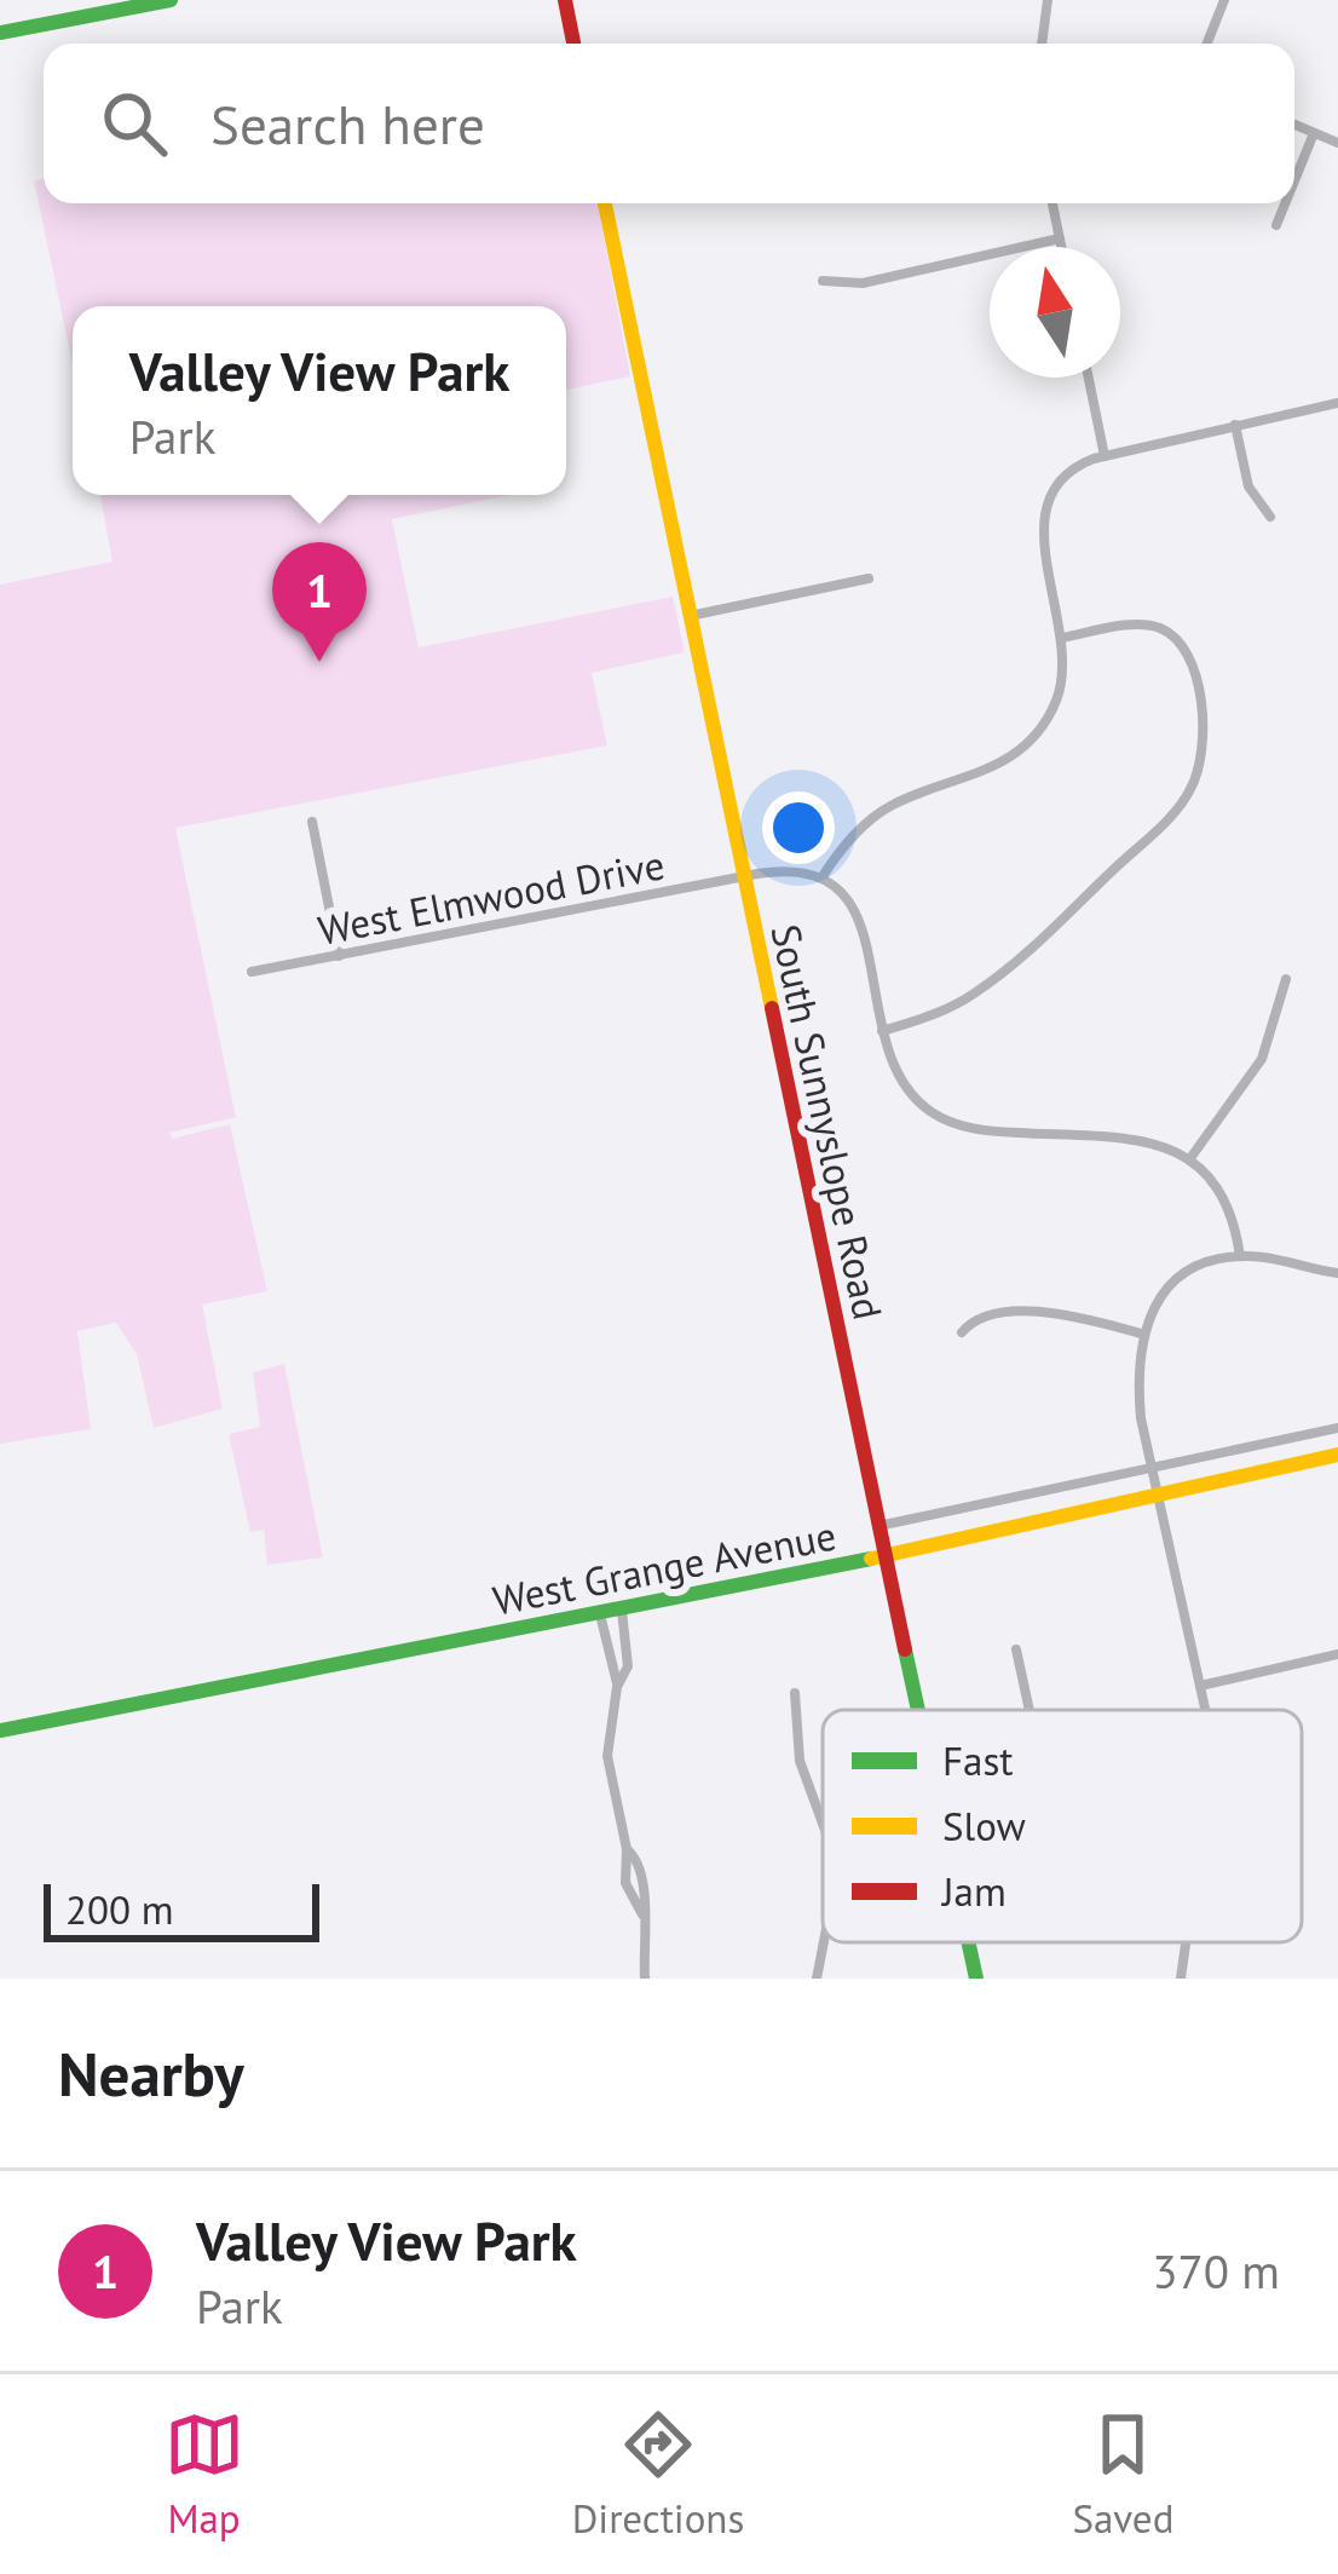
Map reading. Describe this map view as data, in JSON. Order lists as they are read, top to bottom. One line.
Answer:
{"streets":{"street":["West Elmwood Drive","South Sunnyslope Road","West Grange Avenue"]},"crossings":[["West Elmwood Drive","South Sunnyslope Road"],["South Sunnyslope Road","West Grange Avenue"]],"legend":["Fast","Slow","Jam"],"scale_bar":"200 m","north":"top","page":{"search":"Search here","popup":["Valley View Park","Park"],"pins":"1","scale":"200 m","heading":"Nearby","list":[{"mark":"1","name":"Valley View Park","note":"Park","value":"370 m"}],"nav":["Map","Directions","Saved"]}}
